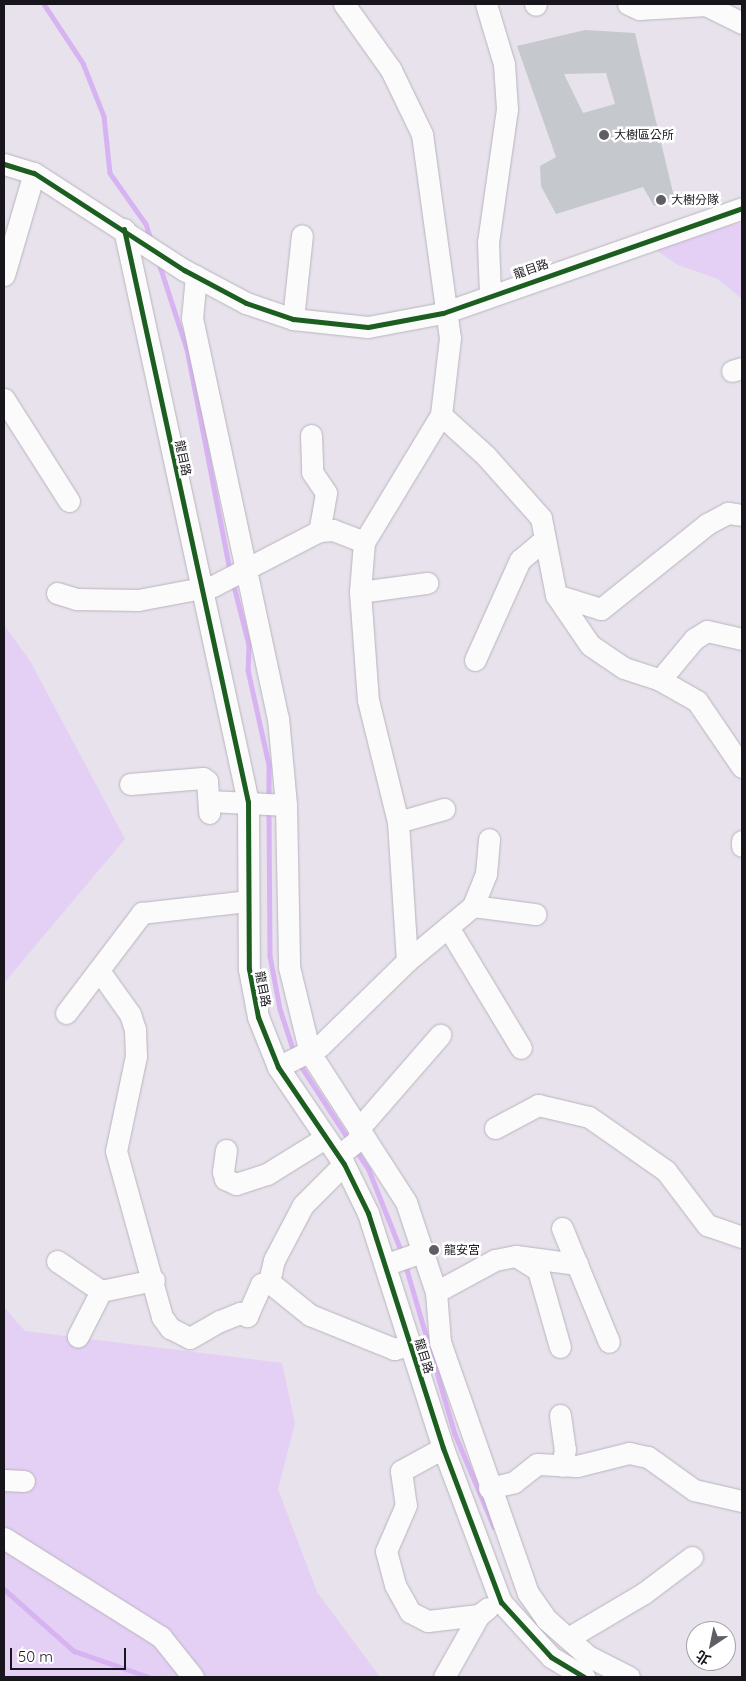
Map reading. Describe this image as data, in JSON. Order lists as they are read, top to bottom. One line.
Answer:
{"streets":{"street":["龍目路"]},"places":["大樹區公所","大樹分隊","龍安宮"],"scale_bar":"50 m","north":"bottom left"}
